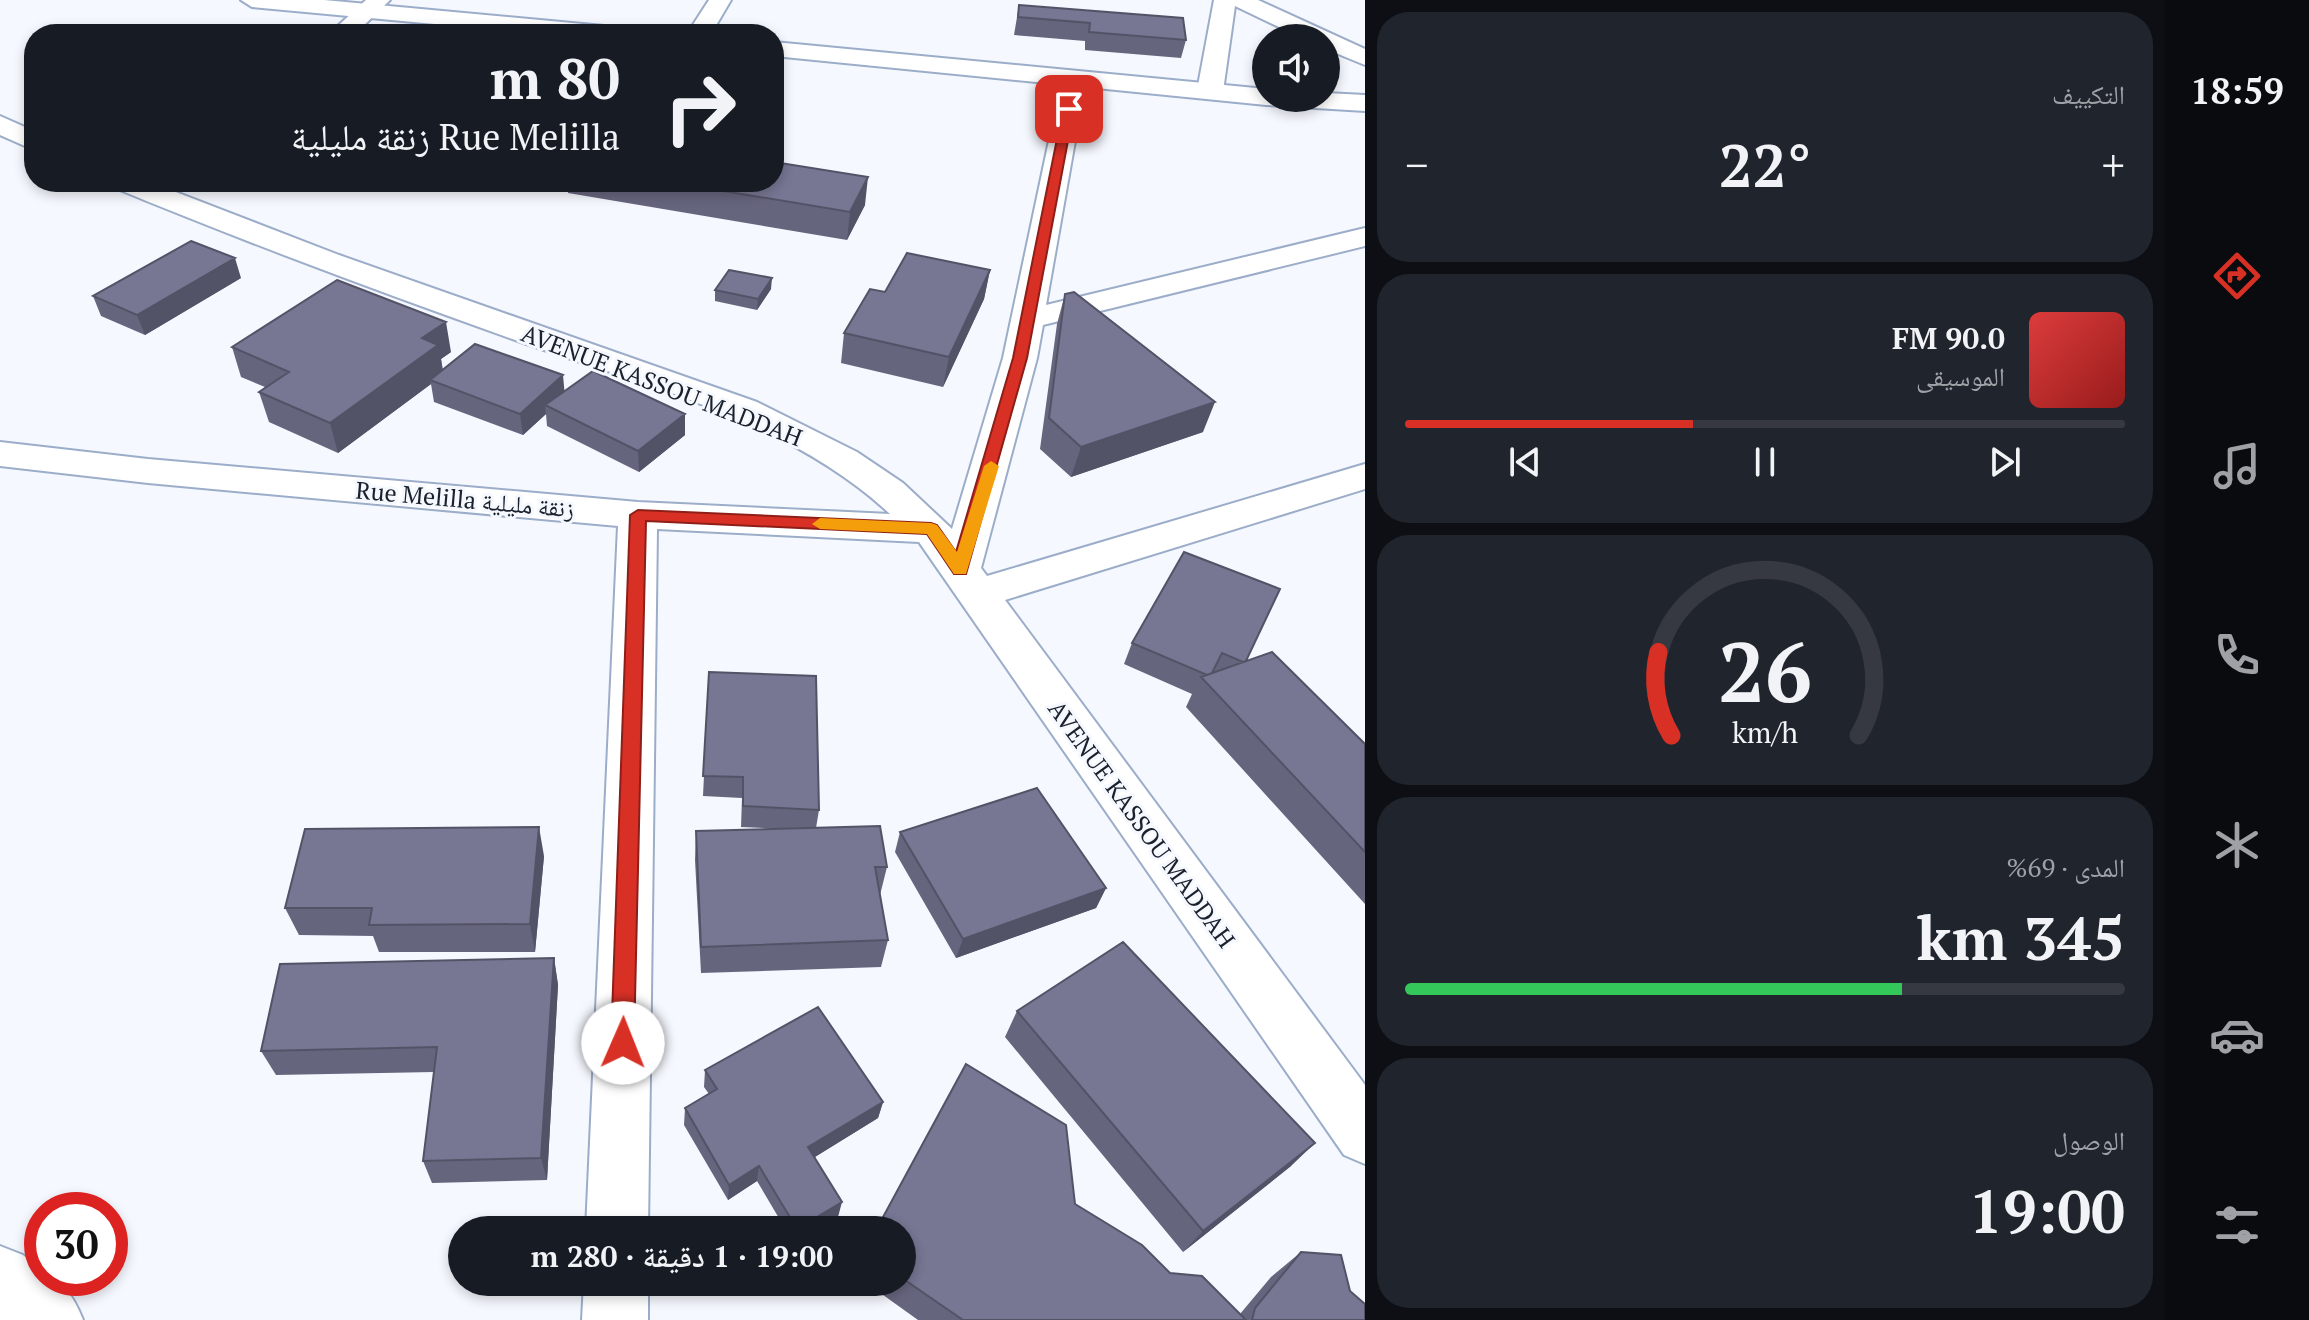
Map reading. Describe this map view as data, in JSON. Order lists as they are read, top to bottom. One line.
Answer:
{"streets":{"street":["AVENUE KASSOU MADDAH","Rue Melilla زنقة مليلية"]},"crossings":[["AVENUE KASSOU MADDAH","Rue Melilla زنقة مليلية"]],"page":{"tabs":"18:59","tile":["التكييف",["المدى · 69%","345 km"],["الوصول","19:00"]],"turn":["80 m","Rue Melilla زنقة مليلية"],"heat":["−","22°","+"],"song":["90.0 FM","الموسيقى"],"limit":"30","trip":"19:00 · 1 دقيقة · 280 m","gauge":["26","km/h"]}}
